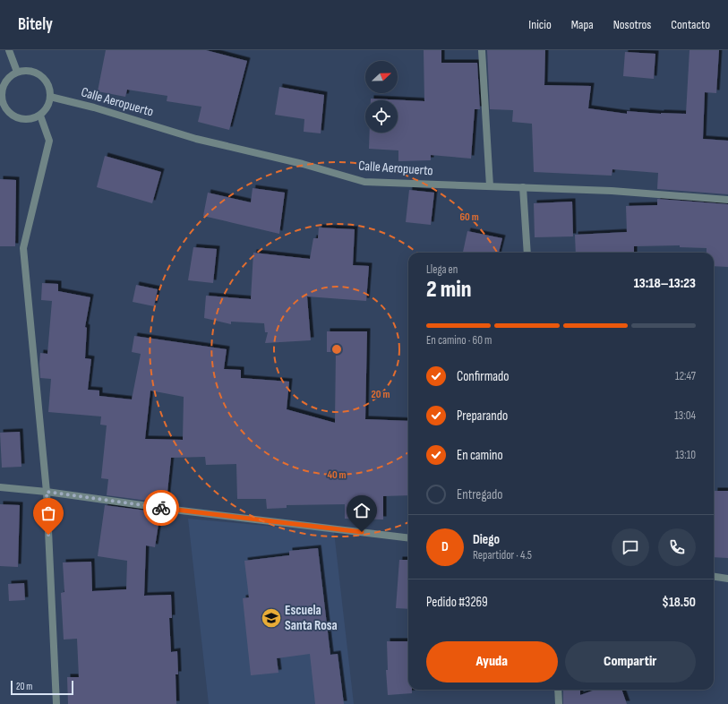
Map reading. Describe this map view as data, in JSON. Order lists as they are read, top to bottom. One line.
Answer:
{"streets":{"street":["Calle Aeropuerto"]},"places":{"school or university":["Escuela Santa Rosa"]},"scale_bar":"20 m","north":"right","page":{"header":"Bitely","nav":["Inicio","Mapa","Nosotros","Contacto"],"heading":["2 min","Llega en","13:18–13:23"],"panel":["Diego","Repartidor · 4.5","Pedido #3269","$18.50"],"bar":"En camino · 60 m","list":[["Confirmado","12:47"],["Preparando","13:04"],["En camino","13:10"],"Entregado"],"round":"D","buttons":["Ayuda","Compartir"],"scale":"20 m"},"rings":["60 m","20 m","40 m"]}
